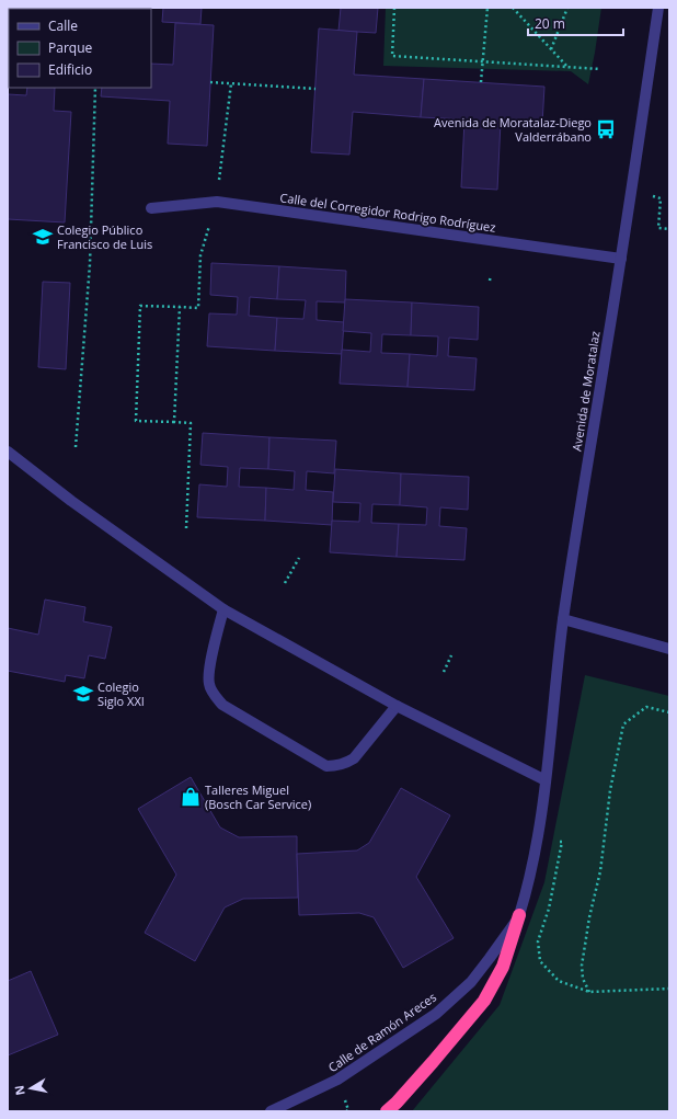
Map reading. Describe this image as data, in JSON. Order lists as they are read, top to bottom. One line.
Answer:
{"streets":{"street":["Calle del Corregidor Rodrigo Rodríguez","Avenida de Moratalaz","Calle de Ramón Areces"]},"crossings":[["Calle del Corregidor Rodrigo Rodríguez","Avenida de Moratalaz"],["Avenida de Moratalaz","Calle de Ramón Areces"]],"places":{"bus stop":["Avenida de Moratalaz-Diego Valderrábano"],"school or university":["Colegio Público Francisco de Luis","Colegio Siglo XXI"],"shop":["Talleres Miguel (Bosch Car Service)"]},"legend":["Calle","Parque","Edificio"],"scale_bar":"20 m","north":"left"}
